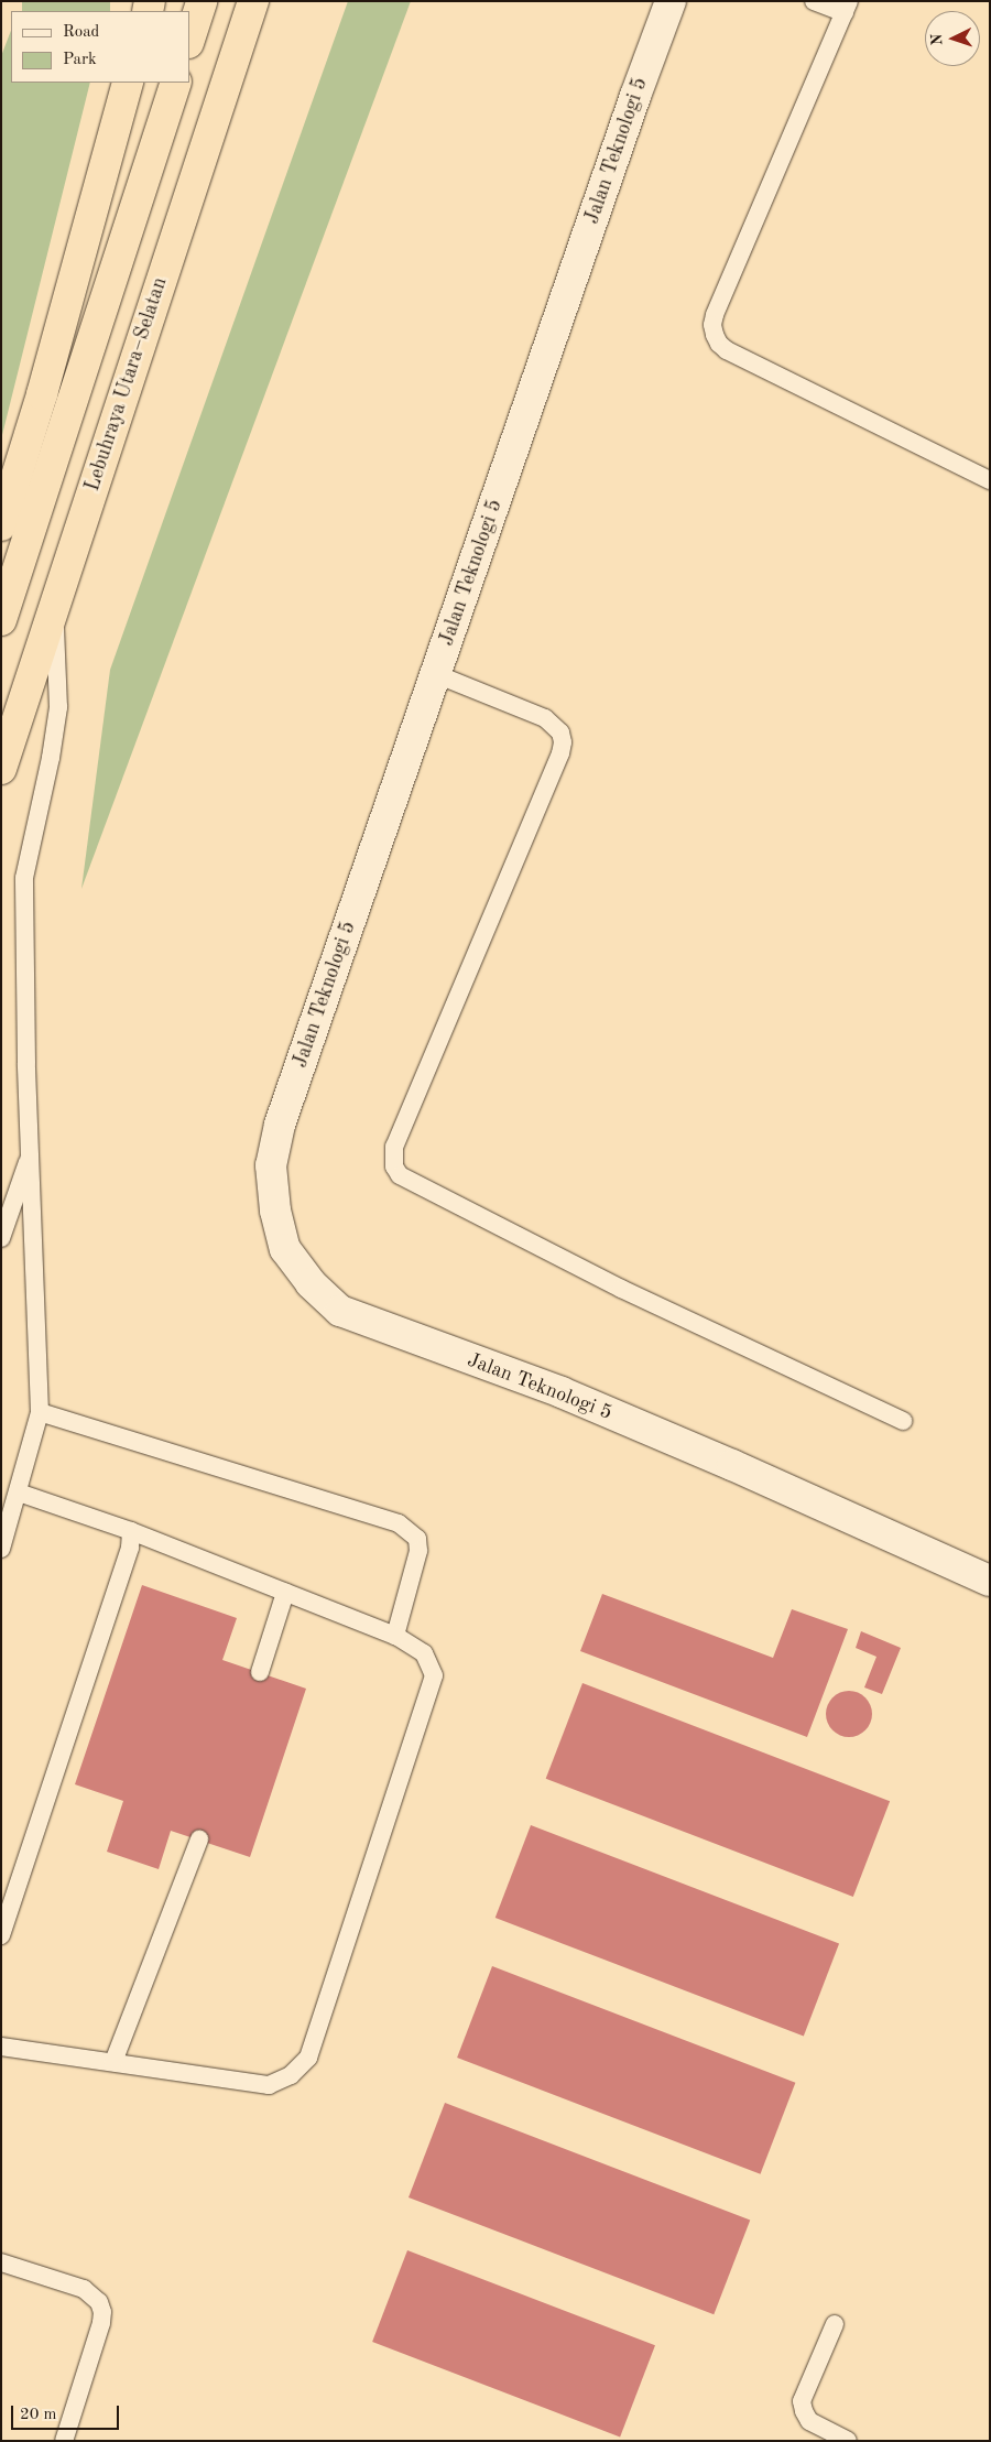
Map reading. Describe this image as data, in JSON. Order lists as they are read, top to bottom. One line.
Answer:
{"streets":{"highway":["Lebuhraya Utara–Selatan"],"street":["Jalan Teknologi 5"]},"legend":["Road","Park"],"scale_bar":"20 m","north":"left"}
